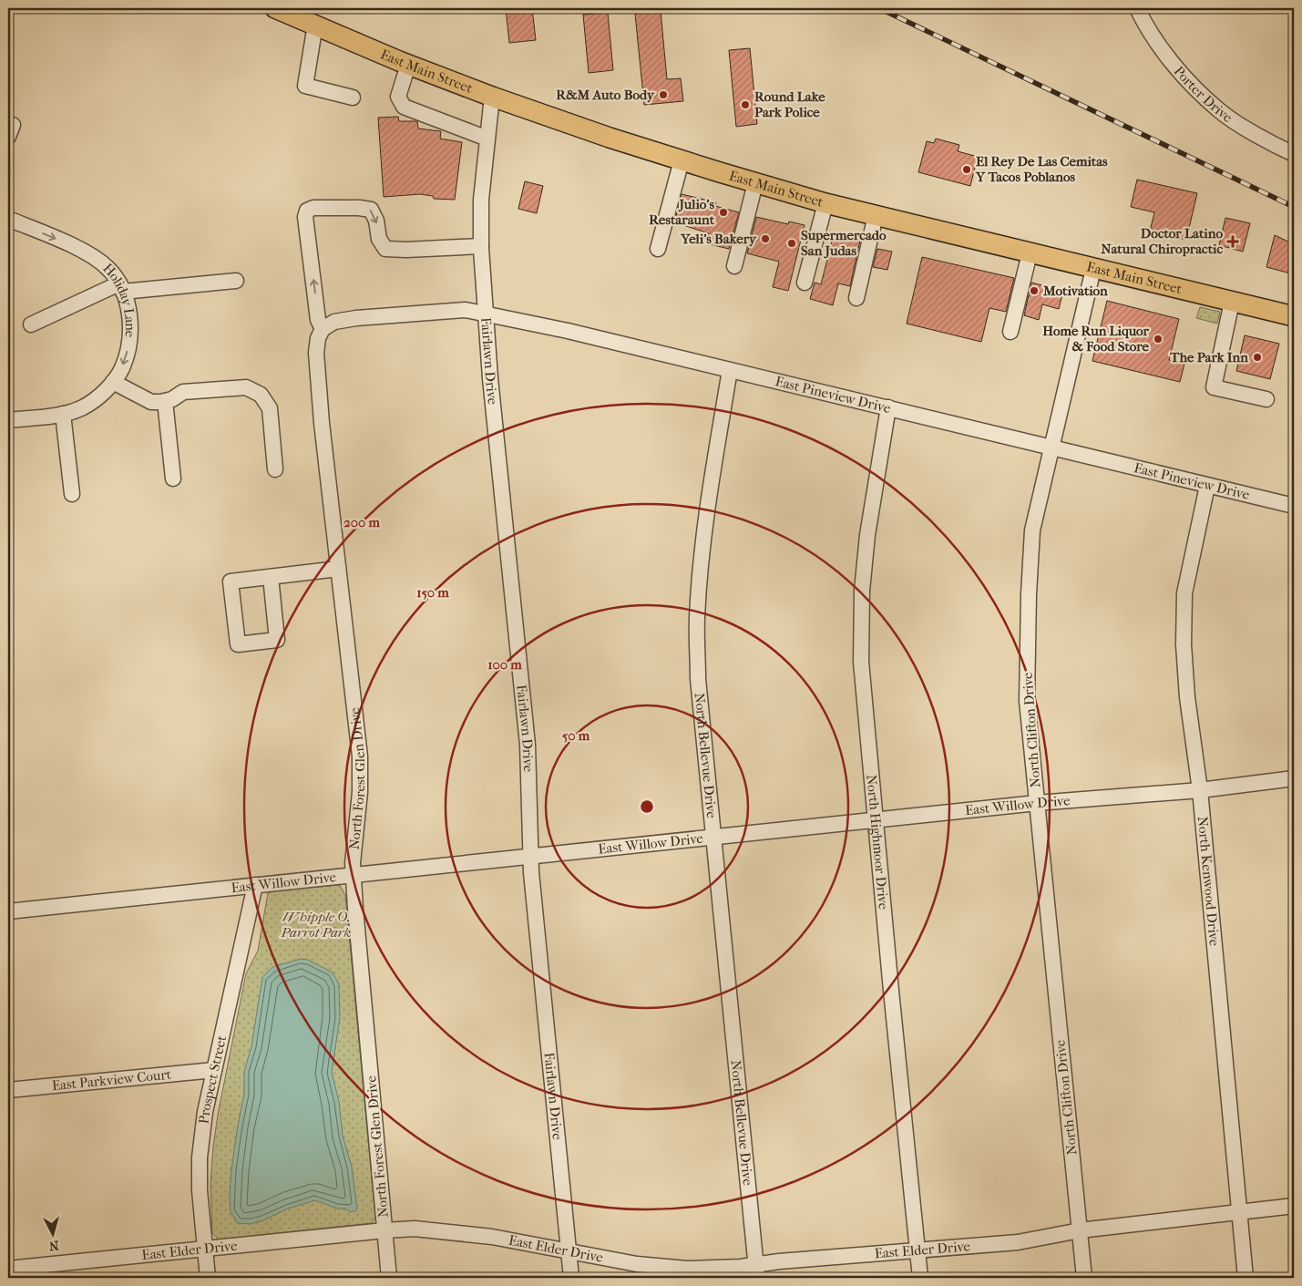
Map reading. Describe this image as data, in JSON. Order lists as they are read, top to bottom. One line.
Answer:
{"streets":{"main road":["East Main Street"],"street":["Porter Drive","Holiday Lane","Fairlawn Drive","East Pineview Drive","North Clifton Drive","North Bellevue Drive","North Forest Glen Drive","East Willow Drive","North Highmoor Drive","North Kenwood Drive","East Parkview Court","Prospect Street","East Elder Drive"]},"crossings":[["East Main Street","Fairlawn Drive"],["East Main Street","North Clifton Drive"],["Fairlawn Drive","East Pineview Drive"],["Fairlawn Drive","East Willow Drive"],["Fairlawn Drive","East Elder Drive"],["East Pineview Drive","North Clifton Drive"],["East Pineview Drive","North Bellevue Drive"],["East Pineview Drive","North Forest Glen Drive"],["East Pineview Drive","North Highmoor Drive"],["East Pineview Drive","North Kenwood Drive"],["North Clifton Drive","East Willow Drive"],["North Clifton Drive","East Elder Drive"],["North Bellevue Drive","East Willow Drive"],["North Bellevue Drive","East Elder Drive"],["North Forest Glen Drive","East Willow Drive"],["North Forest Glen Drive","East Elder Drive"],["East Willow Drive","North Highmoor Drive"],["East Willow Drive","North Kenwood Drive"],["East Willow Drive","Prospect Street"],["North Highmoor Drive","East Elder Drive"],["North Kenwood Drive","East Elder Drive"],["East Parkview Court","Prospect Street"],["Prospect Street","East Elder Drive"]],"one_way":["Holiday Lane"],"parks":["Whipple O. Parrot Park"],"places":{"other":["R&M Auto Body","Round Lake Park Police","El Rey De Las Cemitas Y Tacos Poblanos","Julio's Restaraunt","Yeli's Bakery","Supermercado San Judas","Motivation","Home Run Liquor & Food Store","The Park Inn"],"health":["Doctor Latino Natural Chiropractic"]},"north":"bottom","rings":["200 m","150 m","100 m","50 m"]}
